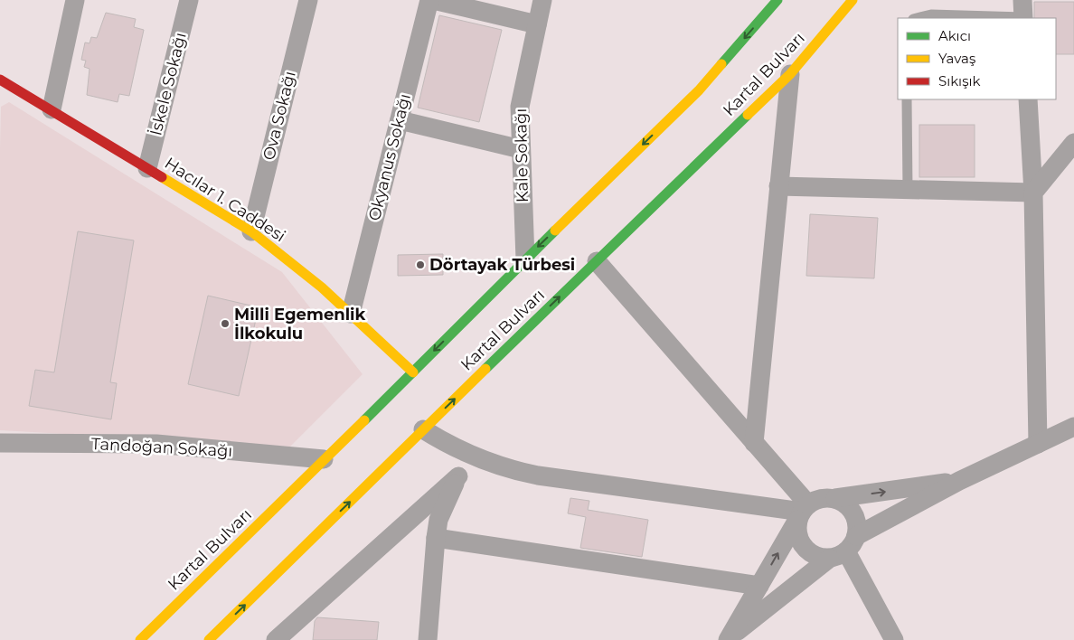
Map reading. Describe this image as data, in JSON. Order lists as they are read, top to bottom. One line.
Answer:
{"streets":{"main road":["Kartal Bulvarı","Hacılar 1. Caddesi"],"street":["İskele Sokağı","Ova Sokağı","Kale Sokağı","Okyanus Sokağı","Tandoğan Sokağı"]},"crossings":[["Kartal Bulvarı","Kale Sokağı"],["Kartal Bulvarı","Hacılar 1. Caddesi"],["Kartal Bulvarı","Tandoğan Sokağı"],["İskele Sokağı","Hacılar 1. Caddesi"],["Ova Sokağı","Hacılar 1. Caddesi"],["Okyanus Sokağı","Hacılar 1. Caddesi"]],"places":["Dörtayak Türbesi","Milli Egemenlik İlkokulu"],"legend":["Akıcı","Yavaş","Sıkışık"]}
